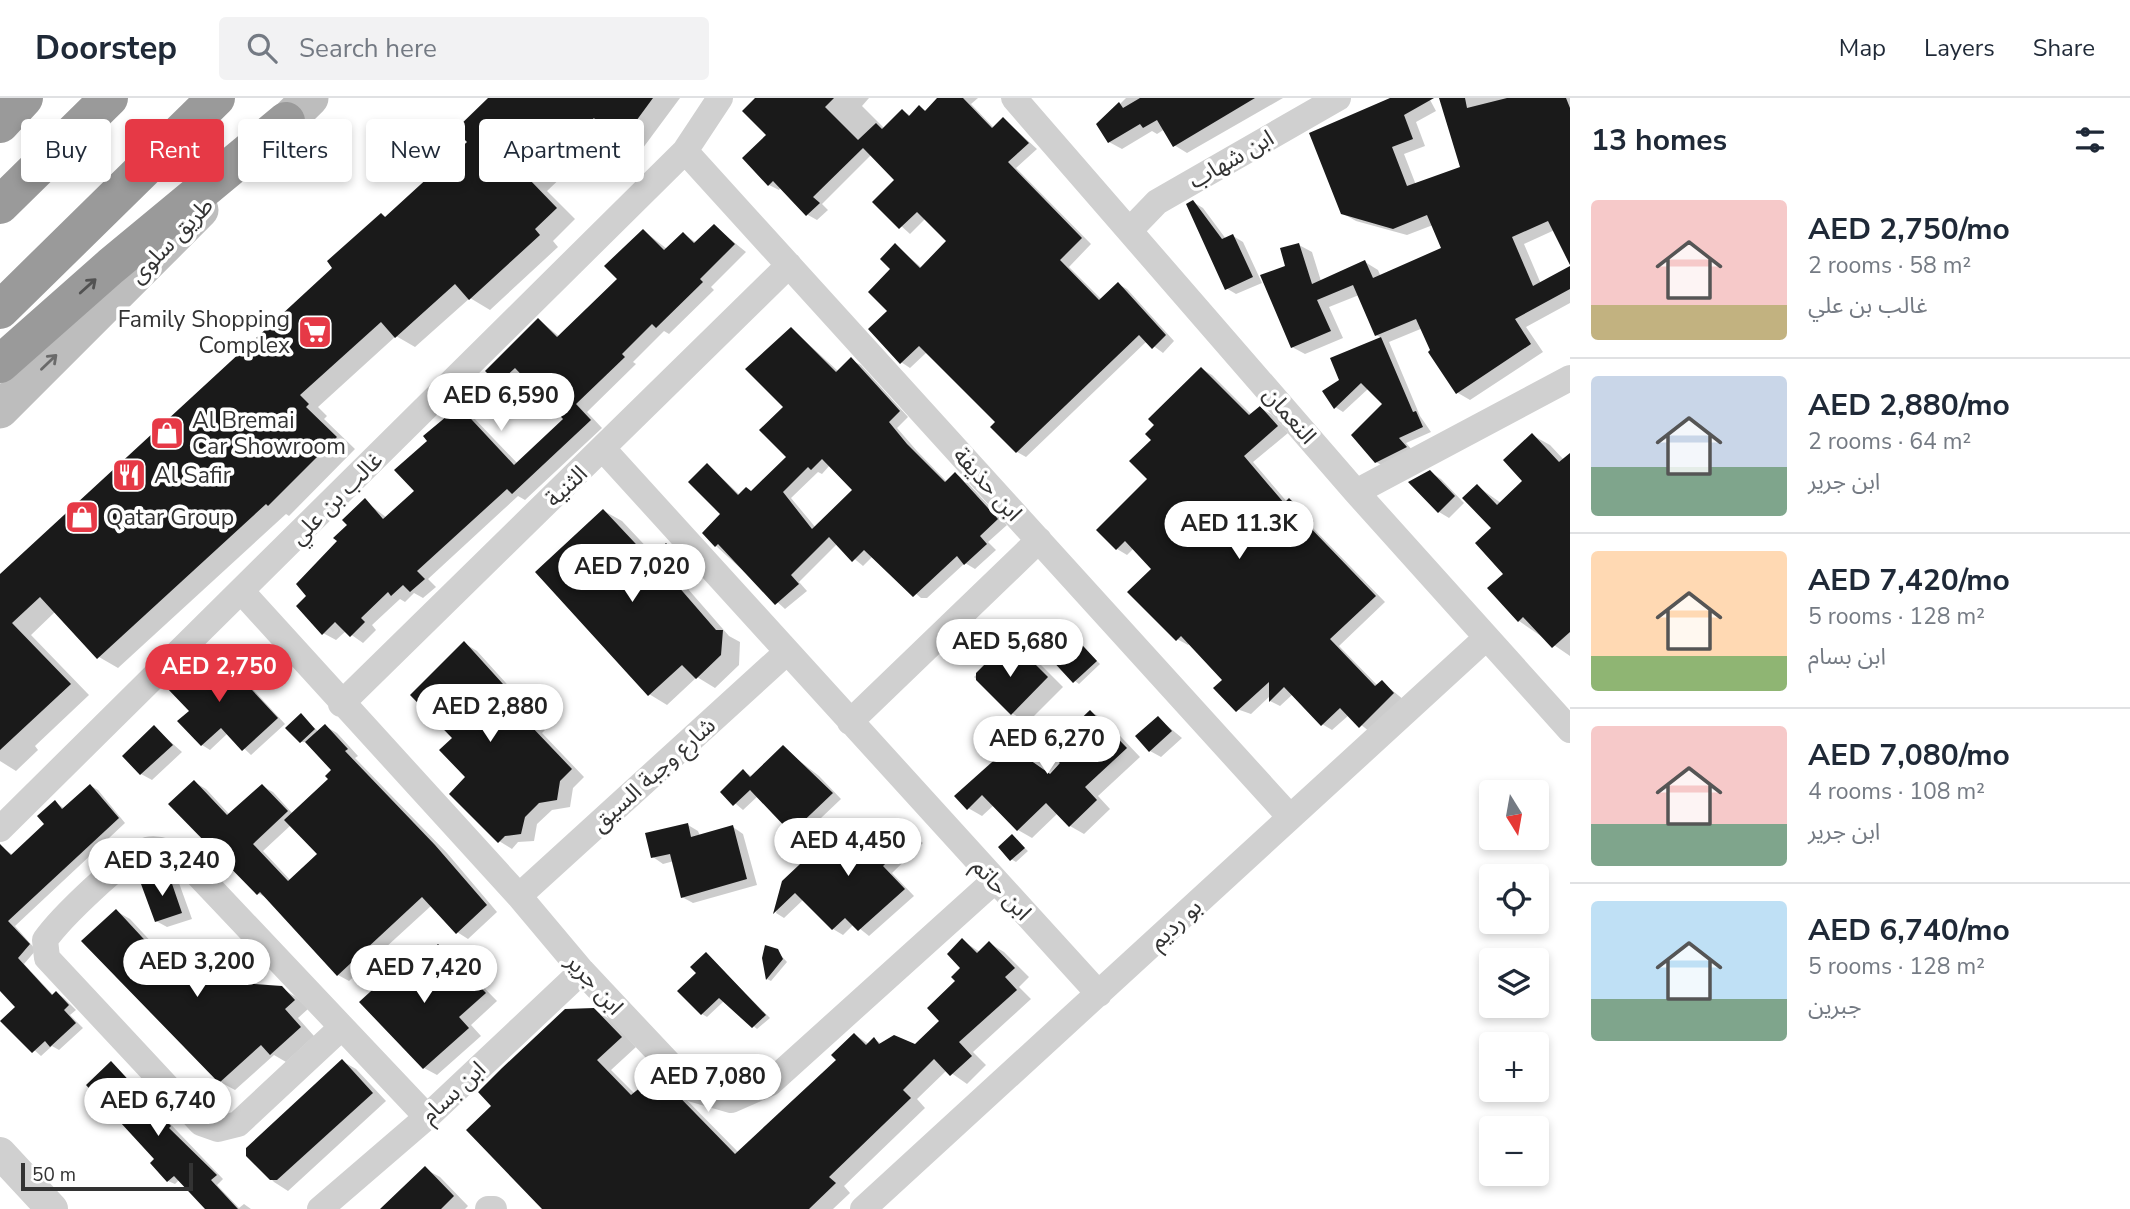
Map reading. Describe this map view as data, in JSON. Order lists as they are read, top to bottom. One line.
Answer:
{"streets":{"main road":["طريق سلوى"],"street":["ابن شهاب","النعمان","ابن حذيفة","الثنية","غالب بن علي","شارع وجبة السيق","ابن حاتم","بو رديم","ابن جرير","ابن بسام"]},"crossings":[["ابن شهاب","النعمان"],["النعمان","بو رديم"],["ابن حذيفة","الثنية"],["ابن حذيفة","غالب بن علي"],["ابن حذيفة","بو رديم"],["الثنية","ابن حاتم"],["الثنية","ابن جرير"],["غالب بن علي","ابن جرير"],["شارع وجبة السيق","ابن حاتم"],["شارع وجبة السيق","ابن جرير"],["ابن حاتم","بو رديم"],["ابن حاتم","ابن جرير"],["ابن جرير","ابن بسام"]],"one_way":["طريق سلوى"],"places":{"supermarket":["Family Shopping Complex"],"shop":["Al Bremai Car Showroom","Qatar Group"],"restaurant":["Al Safir"]},"scale_bar":"50 m","north":"bottom","page":{"header":"Doorstep","search":"Search here","nav":["Map","Layers","Share"],"heading":"13 homes","chip":["Buy","Rent","Filters","New","Apartment"],"list":[{"name":"AED 2,750/mo","note":"2 rooms · 58 m² · غالب بن علي"},{"name":"AED 2,880/mo","note":"2 rooms · 64 m² · ابن جرير"},{"name":"AED 7,420/mo","note":"5 rooms · 128 m² · ابن بسام"},{"name":"AED 7,080/mo","note":"4 rooms · 108 m² · ابن جرير"},{"name":"AED 6,740/mo","note":"5 rooms · 128 m² · جبرين"}],"price":["AED 6,590","AED 11.3K","AED 7,020","AED 5,680","AED 2,750","AED 2,880","AED 6,270","AED 4,450","AED 3,240","AED 3,200","AED 7,420","AED 7,080","AED 6,740"],"map_buttons":["+","−"],"scale":"50 m"}}
